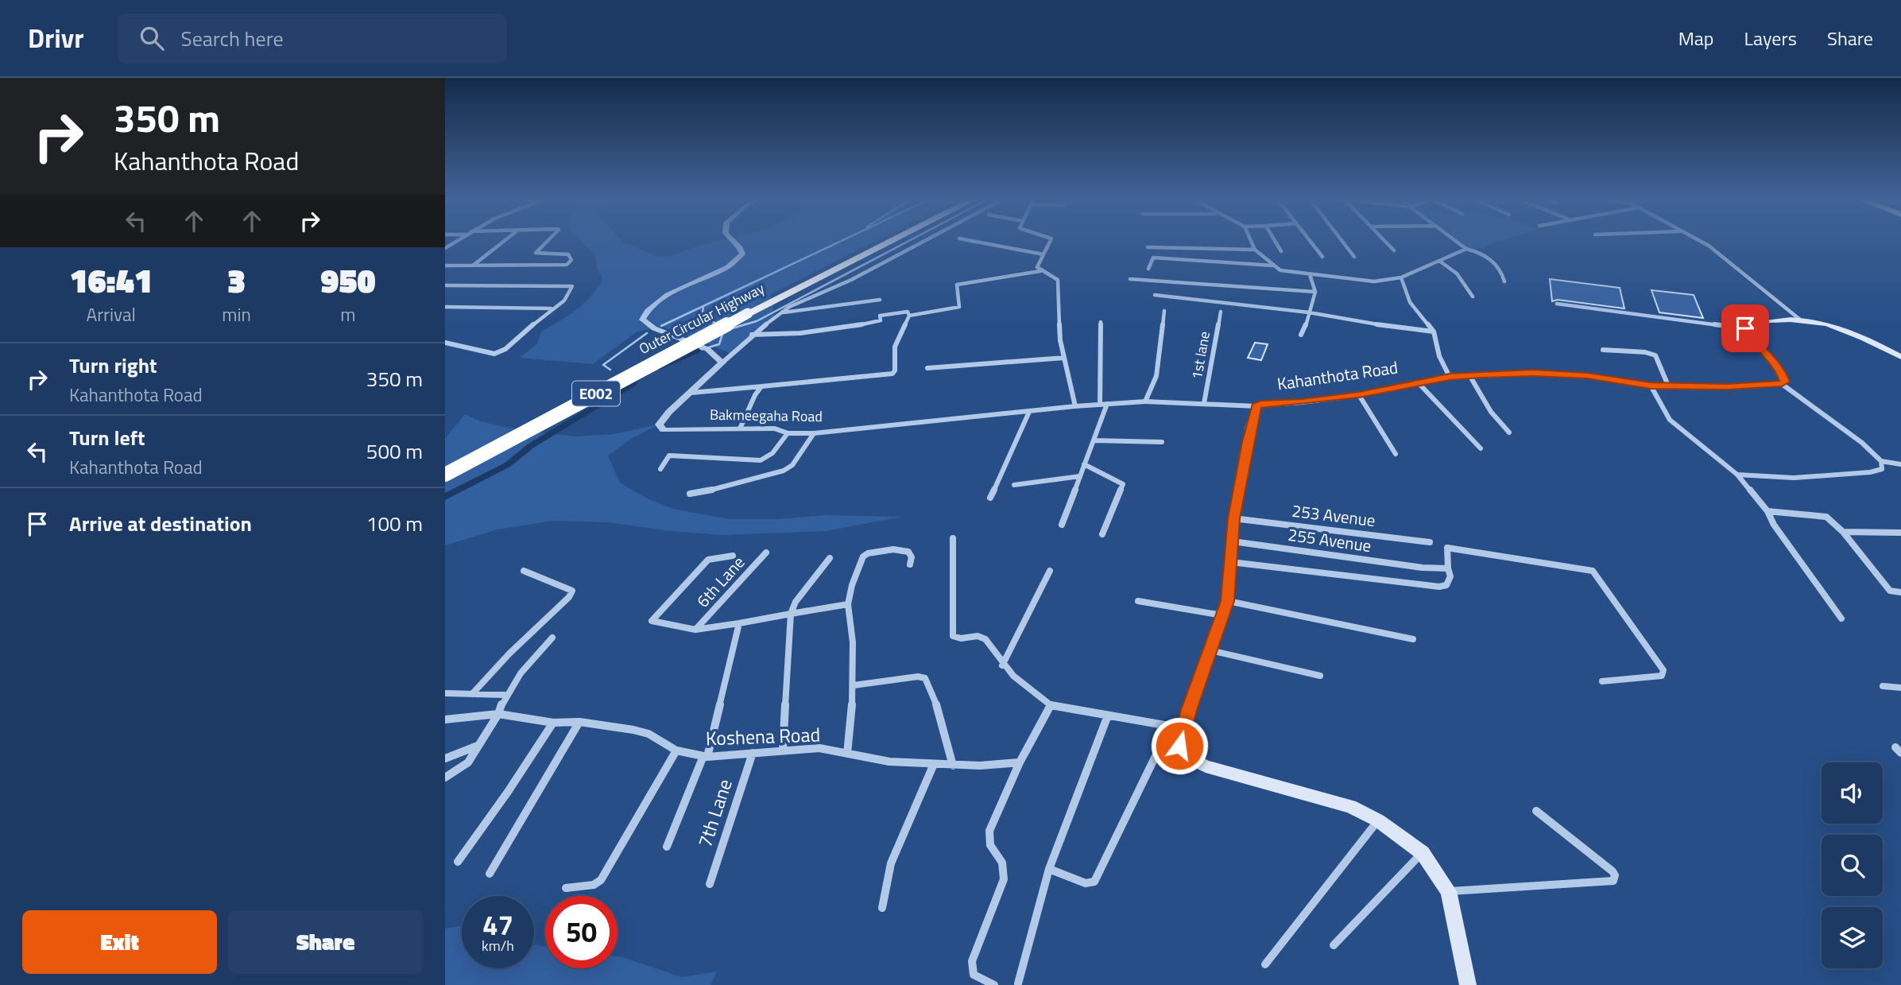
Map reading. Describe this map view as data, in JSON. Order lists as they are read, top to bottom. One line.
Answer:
{"streets":{"highway":["Outer Circular Highway","E002"],"main road":["Kahanthota Road"],"street":["1st lane","Bakmeegaha Road","253 Avenue","255 Avenue","6th Lane","Koshena Road","7th Lane"]},"crossings":[["1st lane","Bakmeegaha Road"],["Kahanthota Road","Bakmeegaha Road"],["Koshena Road","7th Lane"]],"page":{"header":"Drivr","search":"Search here","nav":["Map","Layers","Share"],"turn":["350 m","Kahanthota Road"],"eta":["16:41","Arrival","3","min","950","m"],"list":[{"name":"Turn right","note":"Kahanthota Road","value":"350 m"},{"name":"Turn left","note":"Kahanthota Road","value":"500 m"},{"name":"Arrive at destination","value":"100 m"}],"speed":"47 km/h","limit":"50","buttons":["Exit","Share"]}}
